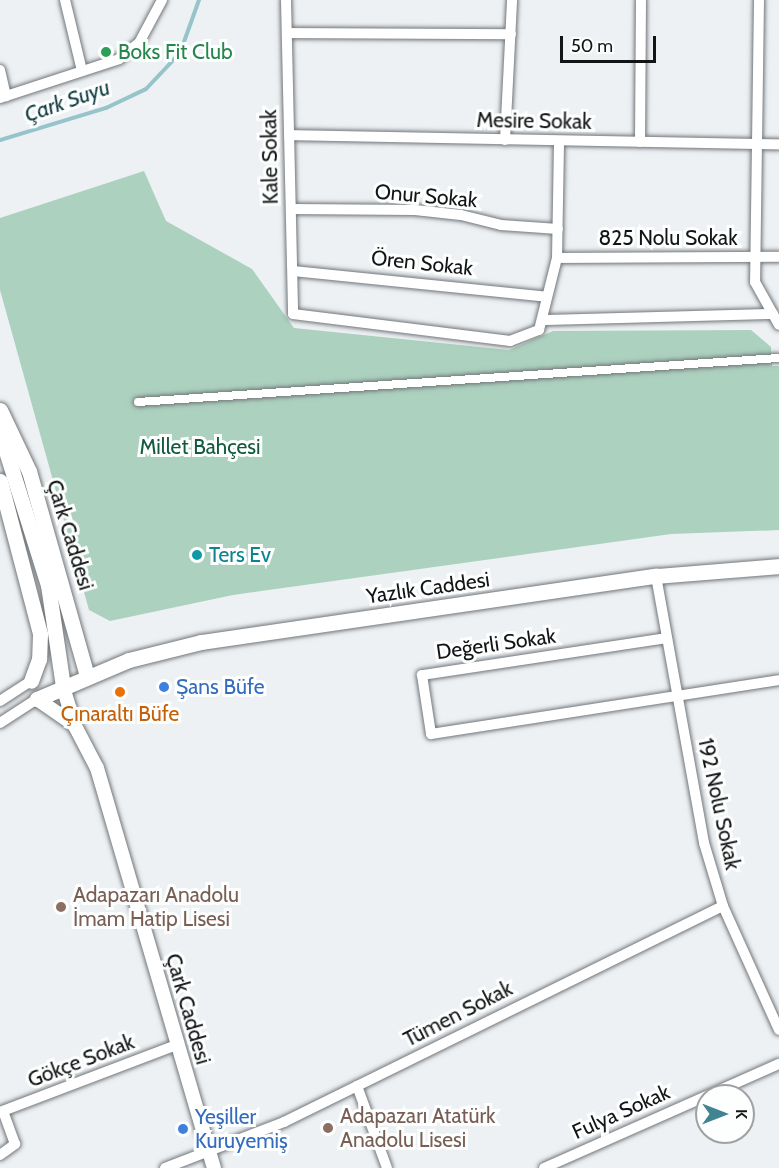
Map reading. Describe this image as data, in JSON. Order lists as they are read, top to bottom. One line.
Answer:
{"streets":{"main road":["Çark Caddesi","Yazlık Caddesi"],"street":["Mesire Sokak","Kale Sokak","Onur Sokak","825 Nolu Sokak","Ören Sokak","Değerli Sokak","192 Nolu Sokak","Tümen Sokak","Gökçe Sokak","Fulya Sokak"]},"crossings":[["Mesire Sokak","Kale Sokak"],["Kale Sokak","Onur Sokak"],["Kale Sokak","Ören Sokak"],["Çark Caddesi","Yazlık Caddesi"],["Çark Caddesi","Tümen Sokak"],["Çark Caddesi","Gökçe Sokak"],["Yazlık Caddesi","192 Nolu Sokak"],["Değerli Sokak","192 Nolu Sokak"],["192 Nolu Sokak","Tümen Sokak"]],"water":["Çark Suyu"],"parks":["Millet Bahçesi"],"places":["Boks Fit Club","Ters Ev","Şans Büfe","Çınaraltı Büfe","Adapazarı Anadolu İmam Hatip Lisesi","Adapazarı Atatürk Anadolu Lisesi","Yeşiller Kuruyemiş"],"scale_bar":"50 m","north":"right"}
